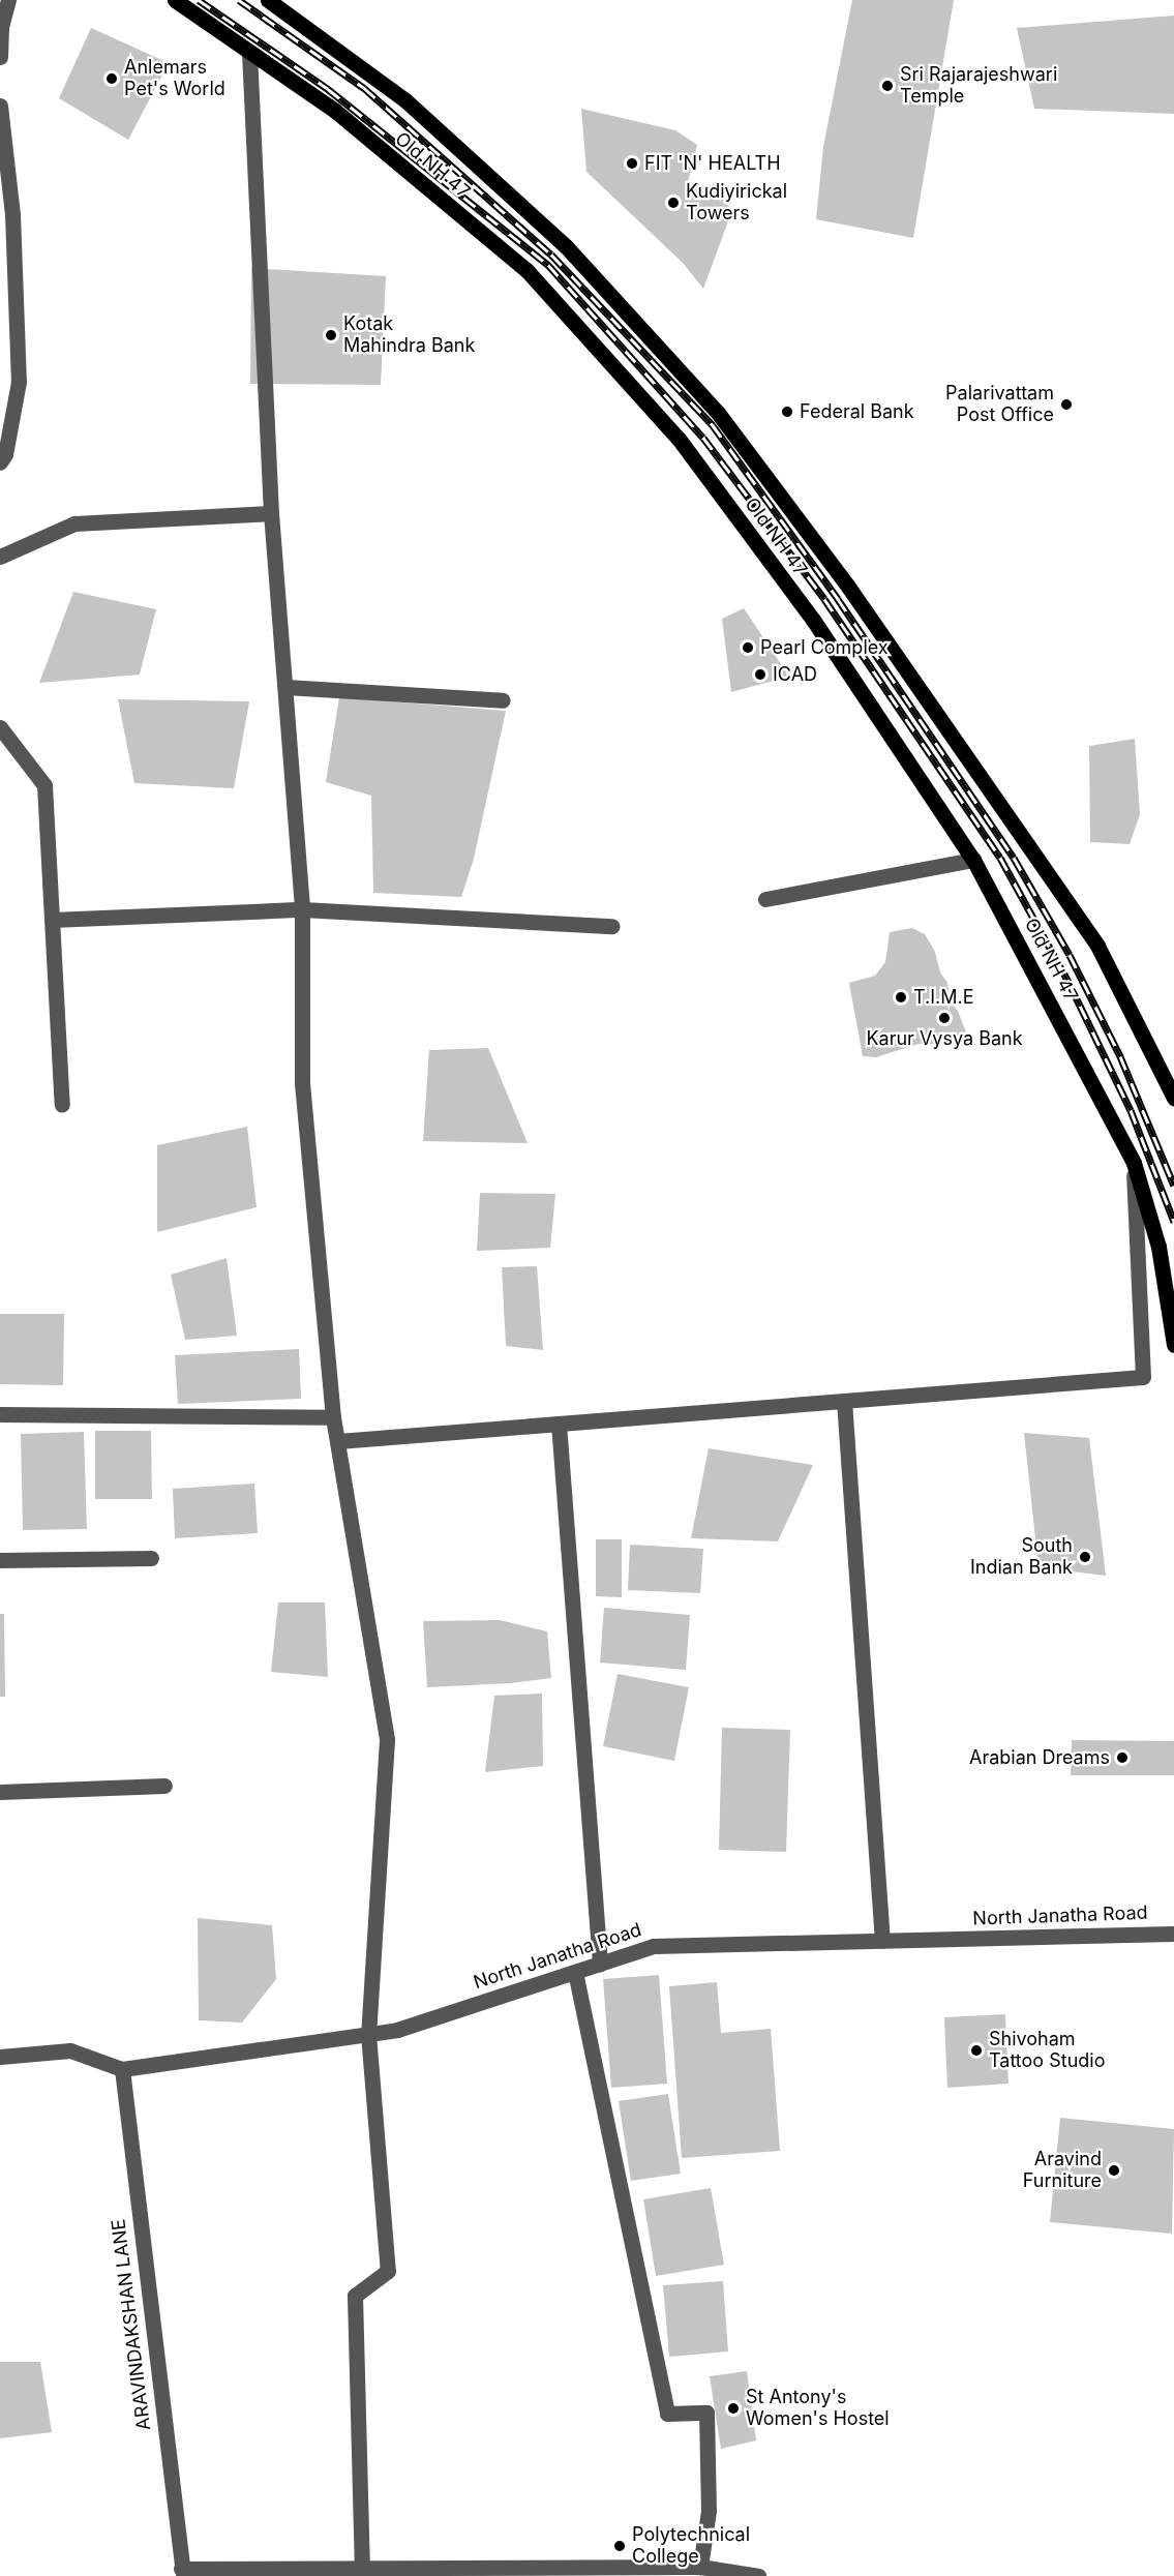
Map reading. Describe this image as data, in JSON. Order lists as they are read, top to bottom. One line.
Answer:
{"streets":{"main road":["Old NH 47"],"street":["North Janatha Road","ARAVINDAKSHAN LANE"]},"crossings":[["North Janatha Road","ARAVINDAKSHAN LANE"]],"places":["Anlemars Pet's World","Sri Rajarajeshwari Temple","FIT 'N' HEALTH","Kudiyirickal Towers","Kotak Mahindra Bank","Palarivattam Post Office","Federal Bank","Pearl Complex","ICAD","T.I.M.E","Karur Vysya Bank","South Indian Bank","Arabian Dreams","Shivoham Tattoo Studio","Aravind Furniture","St Antony's Women's Hostel","Polytechnical College"]}
